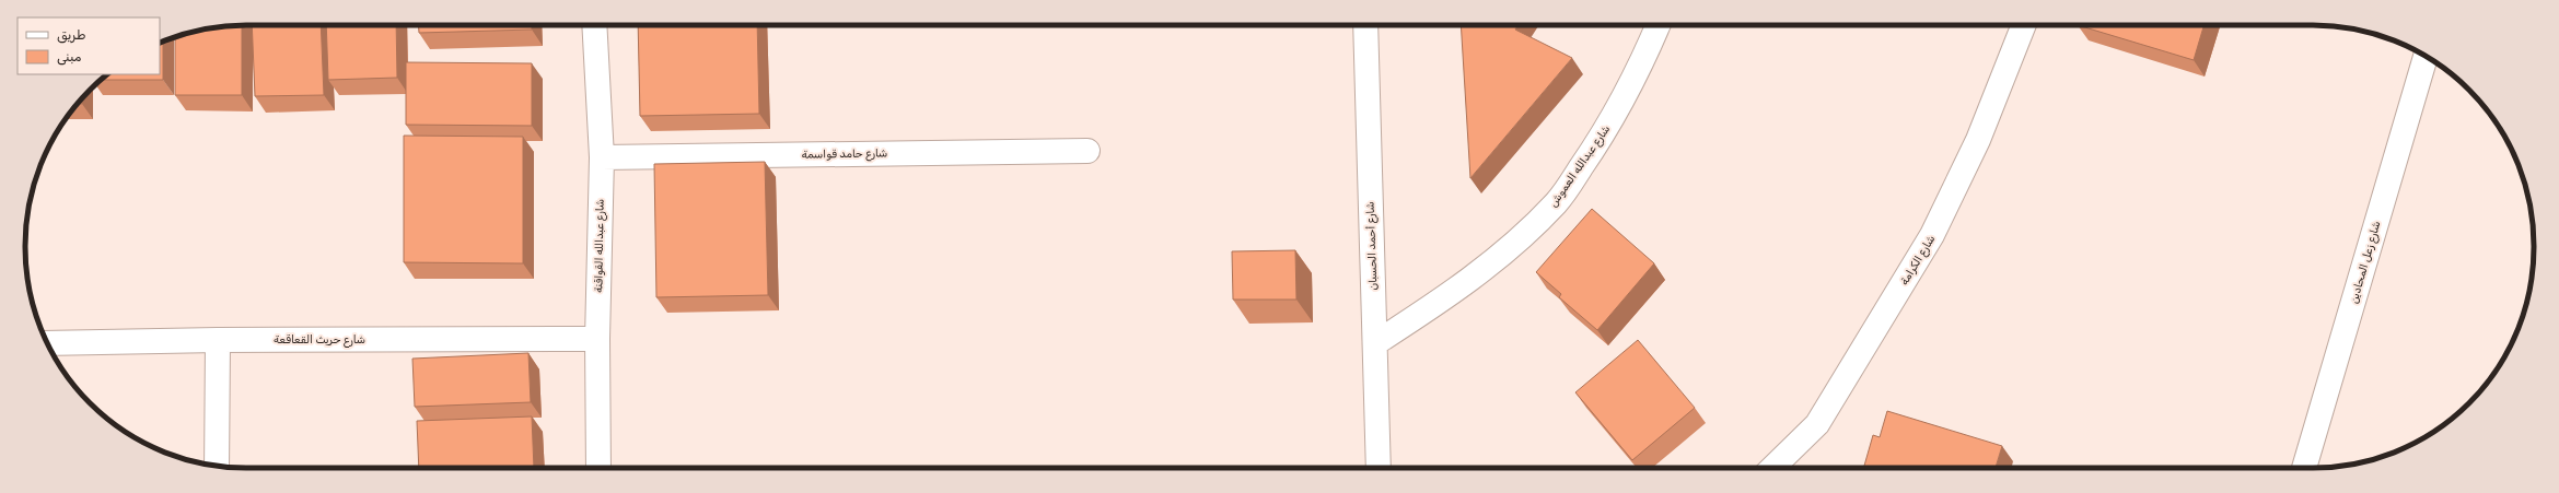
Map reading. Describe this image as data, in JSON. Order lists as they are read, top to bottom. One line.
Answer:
{"streets":{"street":["شارع حامد قواسمة","شارع عبدالله العموش","شارع عبدالله القواقنة","شارع أحمد الحسبان","شارع الكرامة","شارع زعل المحادين","شارع حريث القعاقعة"]},"crossings":[["شارع حامد قواسمة","شارع عبدالله القواقنة"],["شارع عبدالله العموش","شارع أحمد الحسبان"],["شارع عبدالله القواقنة","شارع حريث القعاقعة"]],"legend":["طريق","مبنى"]}
